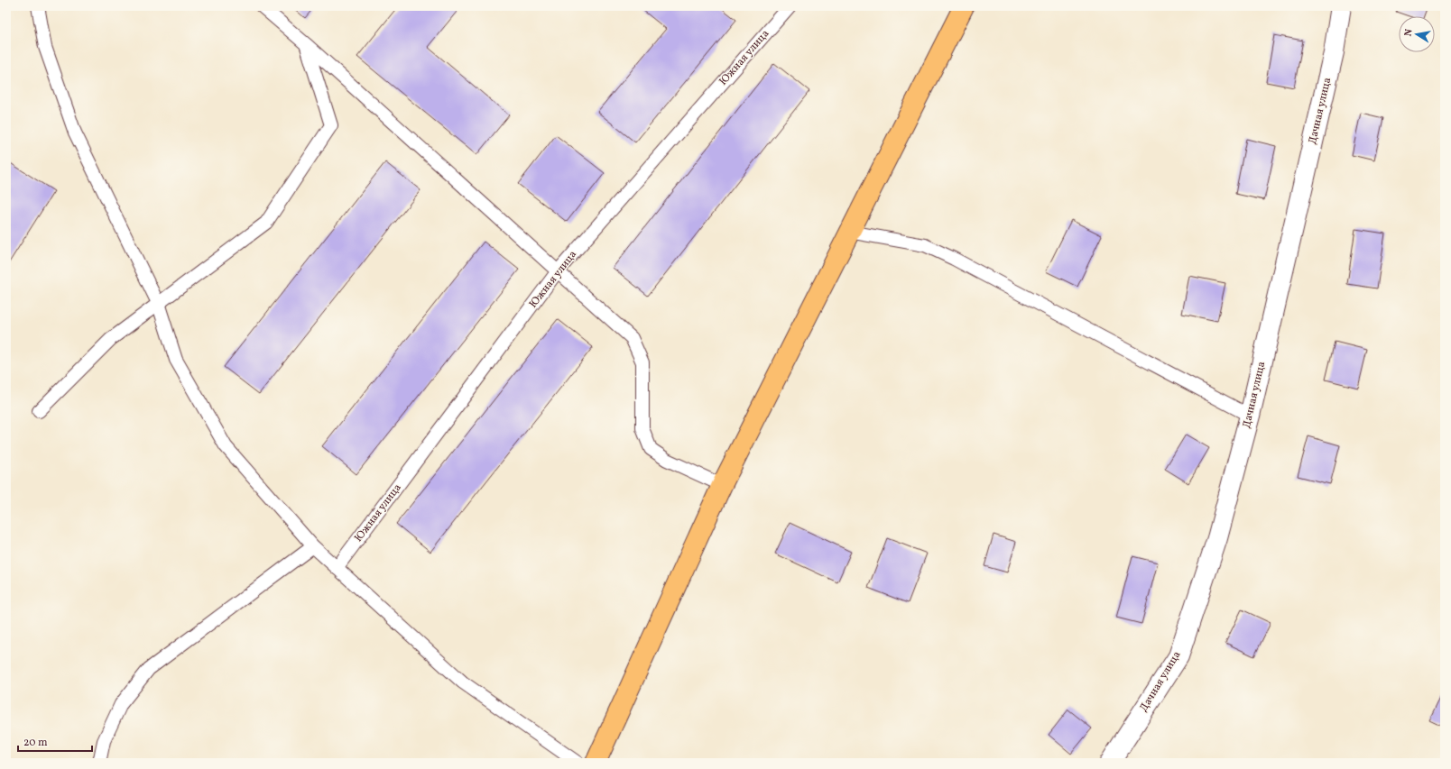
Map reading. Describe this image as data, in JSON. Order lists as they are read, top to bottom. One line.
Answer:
{"streets":{"street":["Дачная улица"],"lane":["Южная улица"]},"scale_bar":"20 m","north":"left"}
